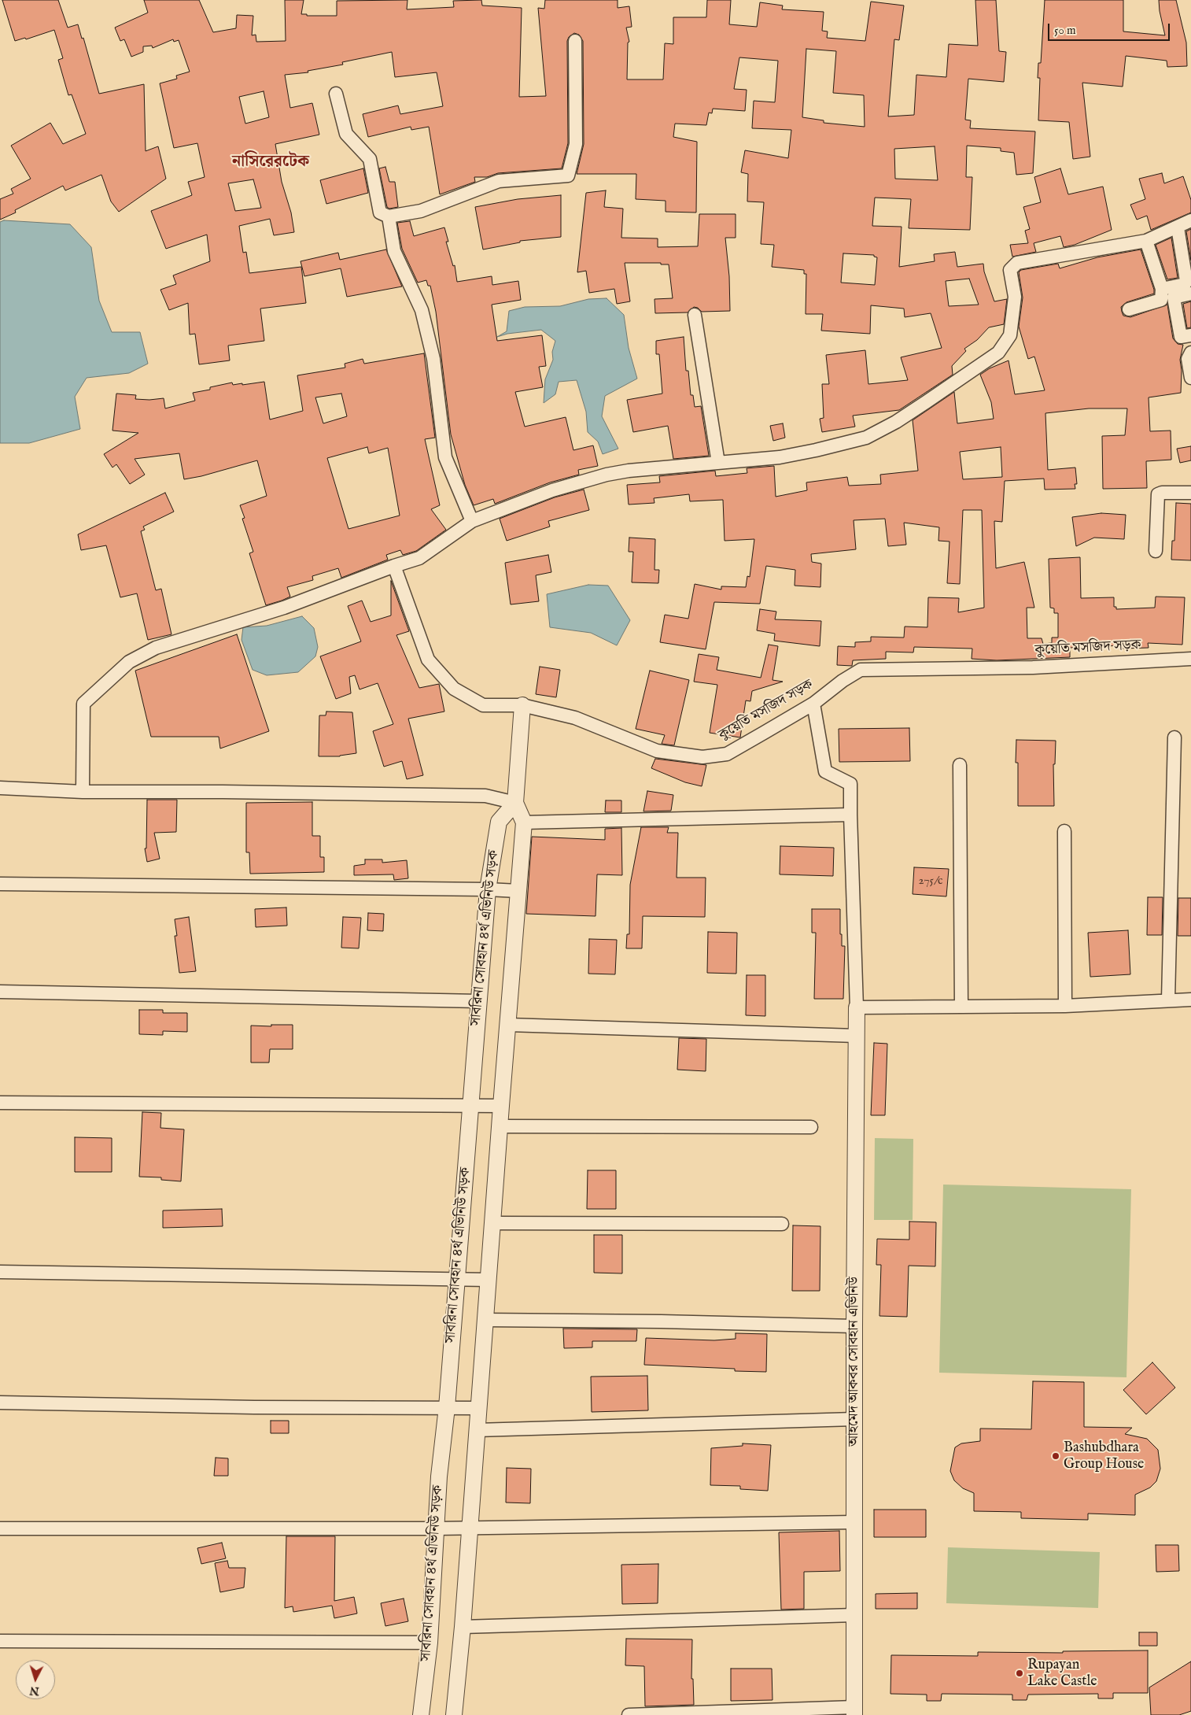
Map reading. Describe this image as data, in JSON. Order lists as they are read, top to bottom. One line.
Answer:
{"streets":{"street":["কুয়েতি মসজিদ সড়ক","সাবরিনা সোবহান ৪র্থ এভিনিউ সড়ক","আহমেদ আকবর সোবহান এভিনিউ"]},"crossings":[["কুয়েতি মসজিদ সড়ক","সাবরিনা সোবহান ৪র্থ এভিনিউ সড়ক"]],"districts":["নাসিরেরটেক"],"places":["Bashubdhara Group House","Rupayan Lake Castle"],"house_numbers":["275/c"],"scale_bar":"50 m","north":"bottom"}
